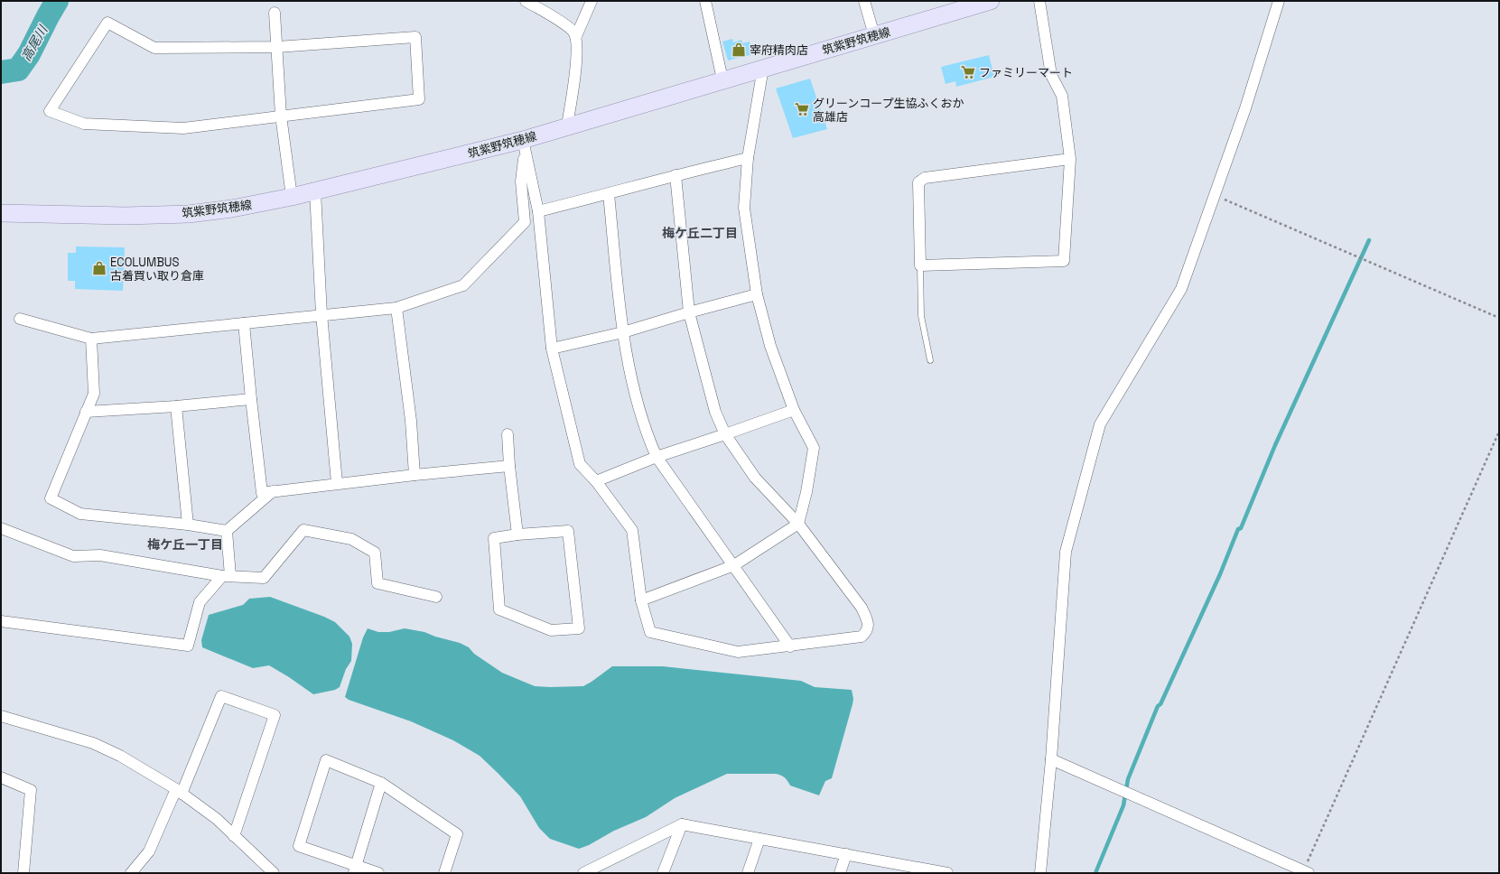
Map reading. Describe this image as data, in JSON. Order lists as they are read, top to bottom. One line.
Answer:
{"streets":{"main road":["筑紫野筑穂線"]},"districts":["梅ケ丘二丁目","梅ケ丘一丁目"],"water":["高尾川"],"places":{"shop":["宰府精肉店","ECOLUMBUS 古着買い取り倉庫"],"supermarket":["ファミリーマート","グリーンコープ生協ふくおか 高雄店"]}}
